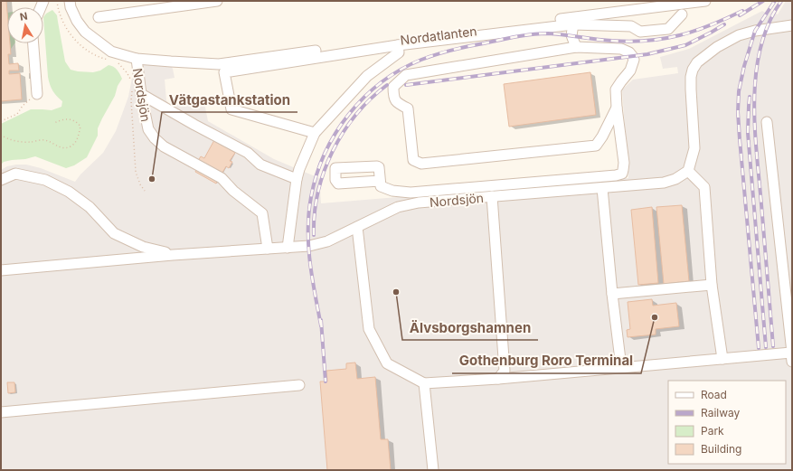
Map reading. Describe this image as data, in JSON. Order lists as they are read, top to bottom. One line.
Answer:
{"streets":{"street":["Nordatlanten","Nordsjön"]},"crossings":[["Nordatlanten","Nordsjön"]],"places":["Vätgastankstation","Älvsborgshamnen","Gothenburg Roro Terminal"],"legend":["Road","Railway","Park","Building"],"north":"top"}
